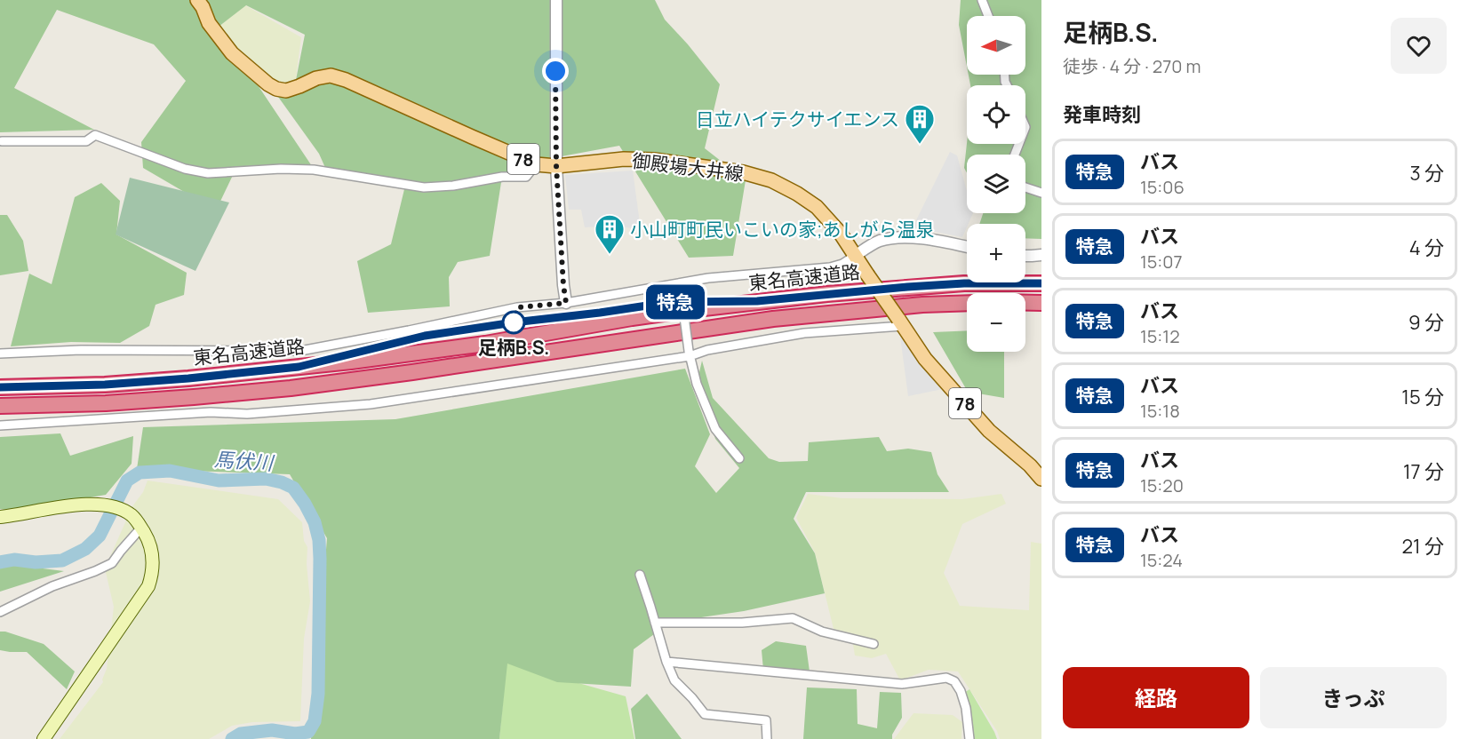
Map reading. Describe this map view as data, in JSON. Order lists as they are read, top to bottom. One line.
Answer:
{"streets":{"highway":["東名高速道路"],"main road":["78","御殿場大井線"]},"water":["馬伏川"],"places":{"building":["日立ハイテクサイエンス","小山町町民いこいの家;あしがら温泉"],"other":["足柄B.S."]},"lines":["bus line 特急"],"north":"left","page":{"on_map":"特急","heading":[["足柄B.S.","徒歩 · 4 分 · 270 m"],"発車時刻"],"map_buttons":["+","−"],"list":[{"mark":"特急","name":"バス","note":"15:06","value":"3 分"},{"mark":"特急","name":"バス","note":"15:07","value":"4 分"},{"mark":"特急","name":"バス","note":"15:12","value":"9 分"},{"mark":"特急","name":"バス","note":"15:18","value":"15 分"},{"mark":"特急","name":"バス","note":"15:20","value":"17 分"},{"mark":"特急","name":"バス","note":"15:24","value":"21 分"}],"buttons":["経路","きっぷ"]}}
